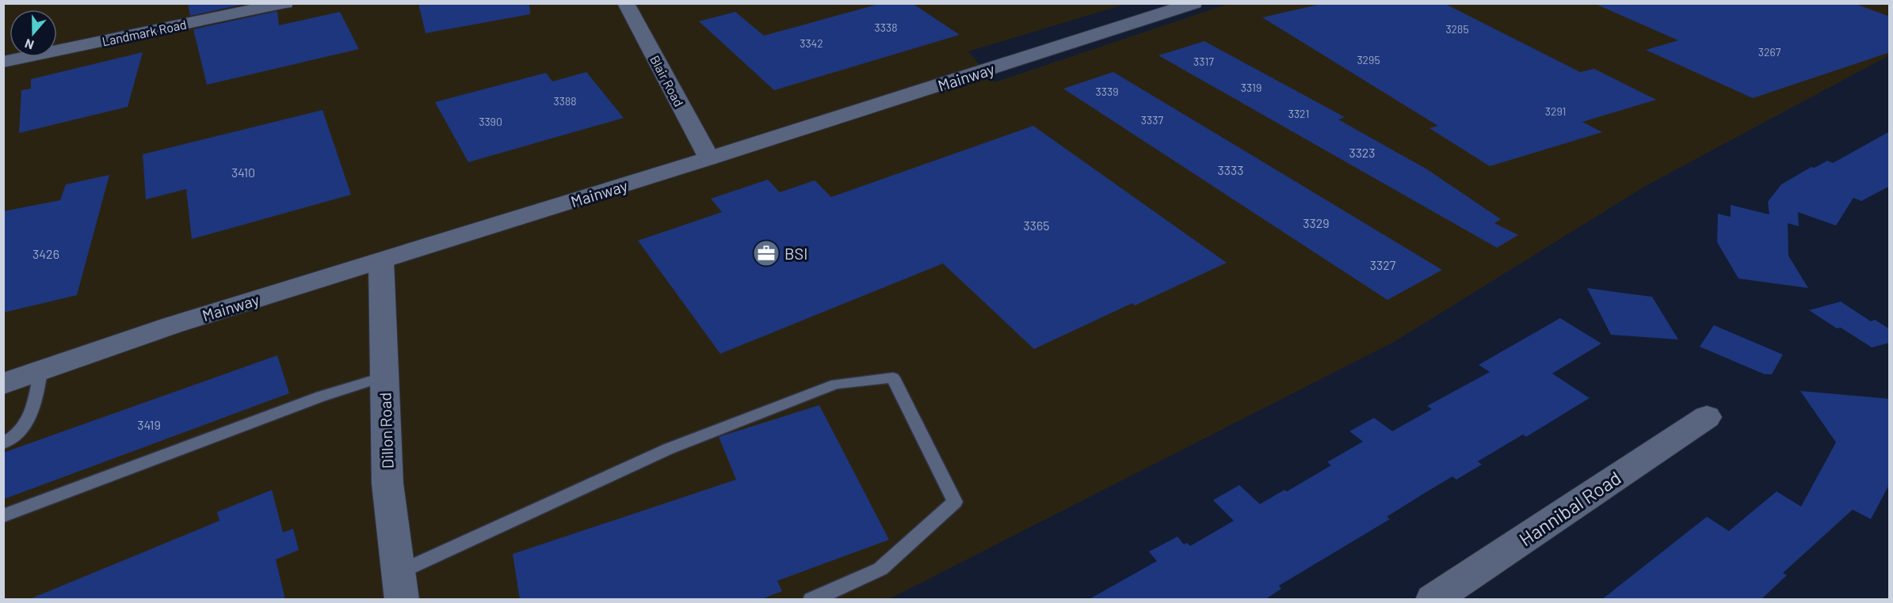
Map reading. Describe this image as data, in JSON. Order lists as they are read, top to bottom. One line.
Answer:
{"streets":{"street":["Landmark Road","Mainway","Blair Road","Dillon Road","Hannibal Road"]},"crossings":[["Mainway","Blair Road"],["Mainway","Dillon Road"]],"places":{"office":["BSI"]},"house_numbers":["3338","3285","3342","3267","3295","3317","3319","3339","3388","3291","3321","3337","3390","3323","3333","3410","3329","3365","3426","3327","3419"],"north":"bottom"}
